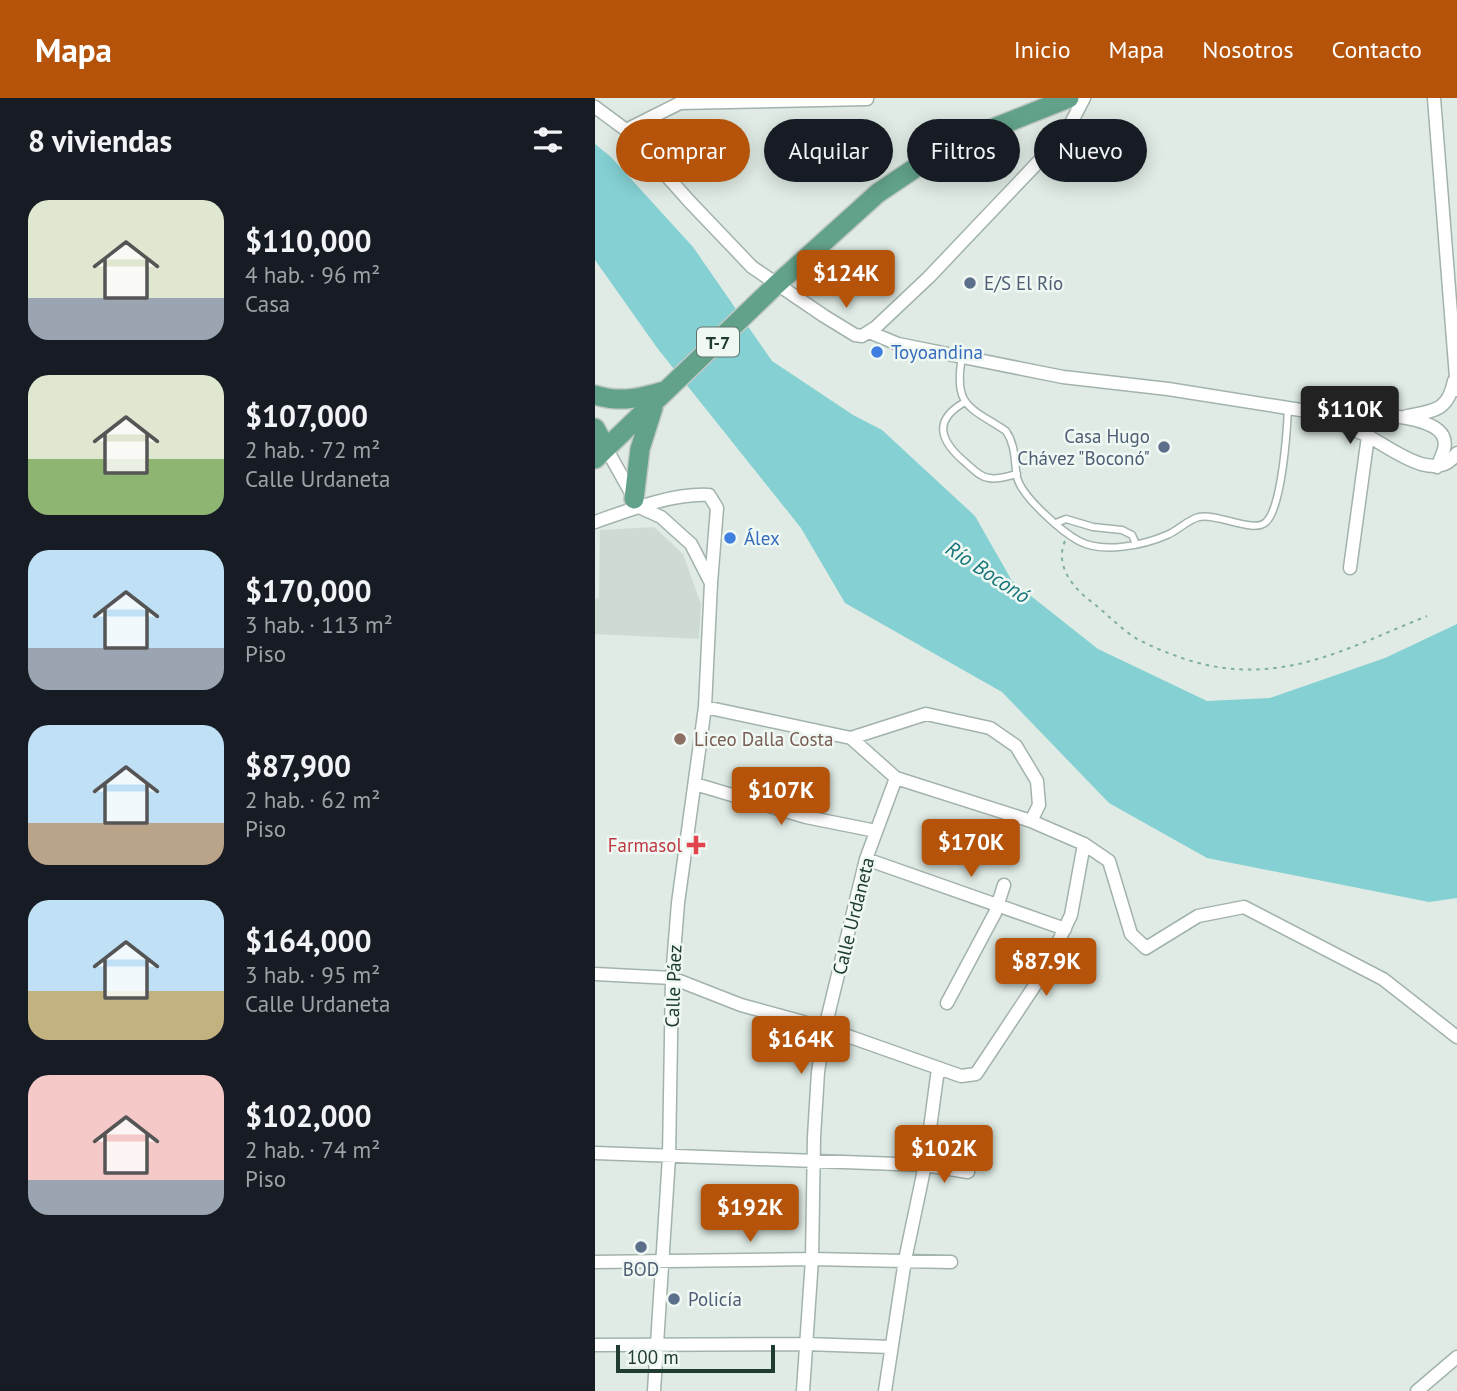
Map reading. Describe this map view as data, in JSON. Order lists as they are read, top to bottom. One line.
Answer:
{"streets":{"main road":["T-7"],"street":["Calle Urdaneta","Calle Páez"]},"water":["Río Boconó"],"places":{"other":["E/S El Río","Toyoandina","Casa Hugo Chávez \"Boconó\"","Álex","Liceo Dalla Costa","BOD","Policía"],"health":["Farmasol"]},"scale_bar":"100 m","page":{"header":"Mapa","nav":["Inicio","Mapa","Nosotros","Contacto"],"heading":"8 viviendas","chip":["Comprar","Alquilar","Filtros","Nuevo"],"list":[{"name":"$110,000","note":"4 hab. · 96 m² · Casa"},{"name":"$107,000","note":"2 hab. · 72 m² · Calle Urdaneta"},{"name":"$170,000","note":"3 hab. · 113 m² · Piso"},{"name":"$87,900","note":"2 hab. · 62 m² · Piso"},{"name":"$164,000","note":"3 hab. · 95 m² · Calle Urdaneta"},{"name":"$102,000","note":"2 hab. · 74 m² · Piso"}],"price":["$124K","$110K","$107K","$170K","$87.9K","$164K","$102K","$192K"],"scale":"100 m"}}
